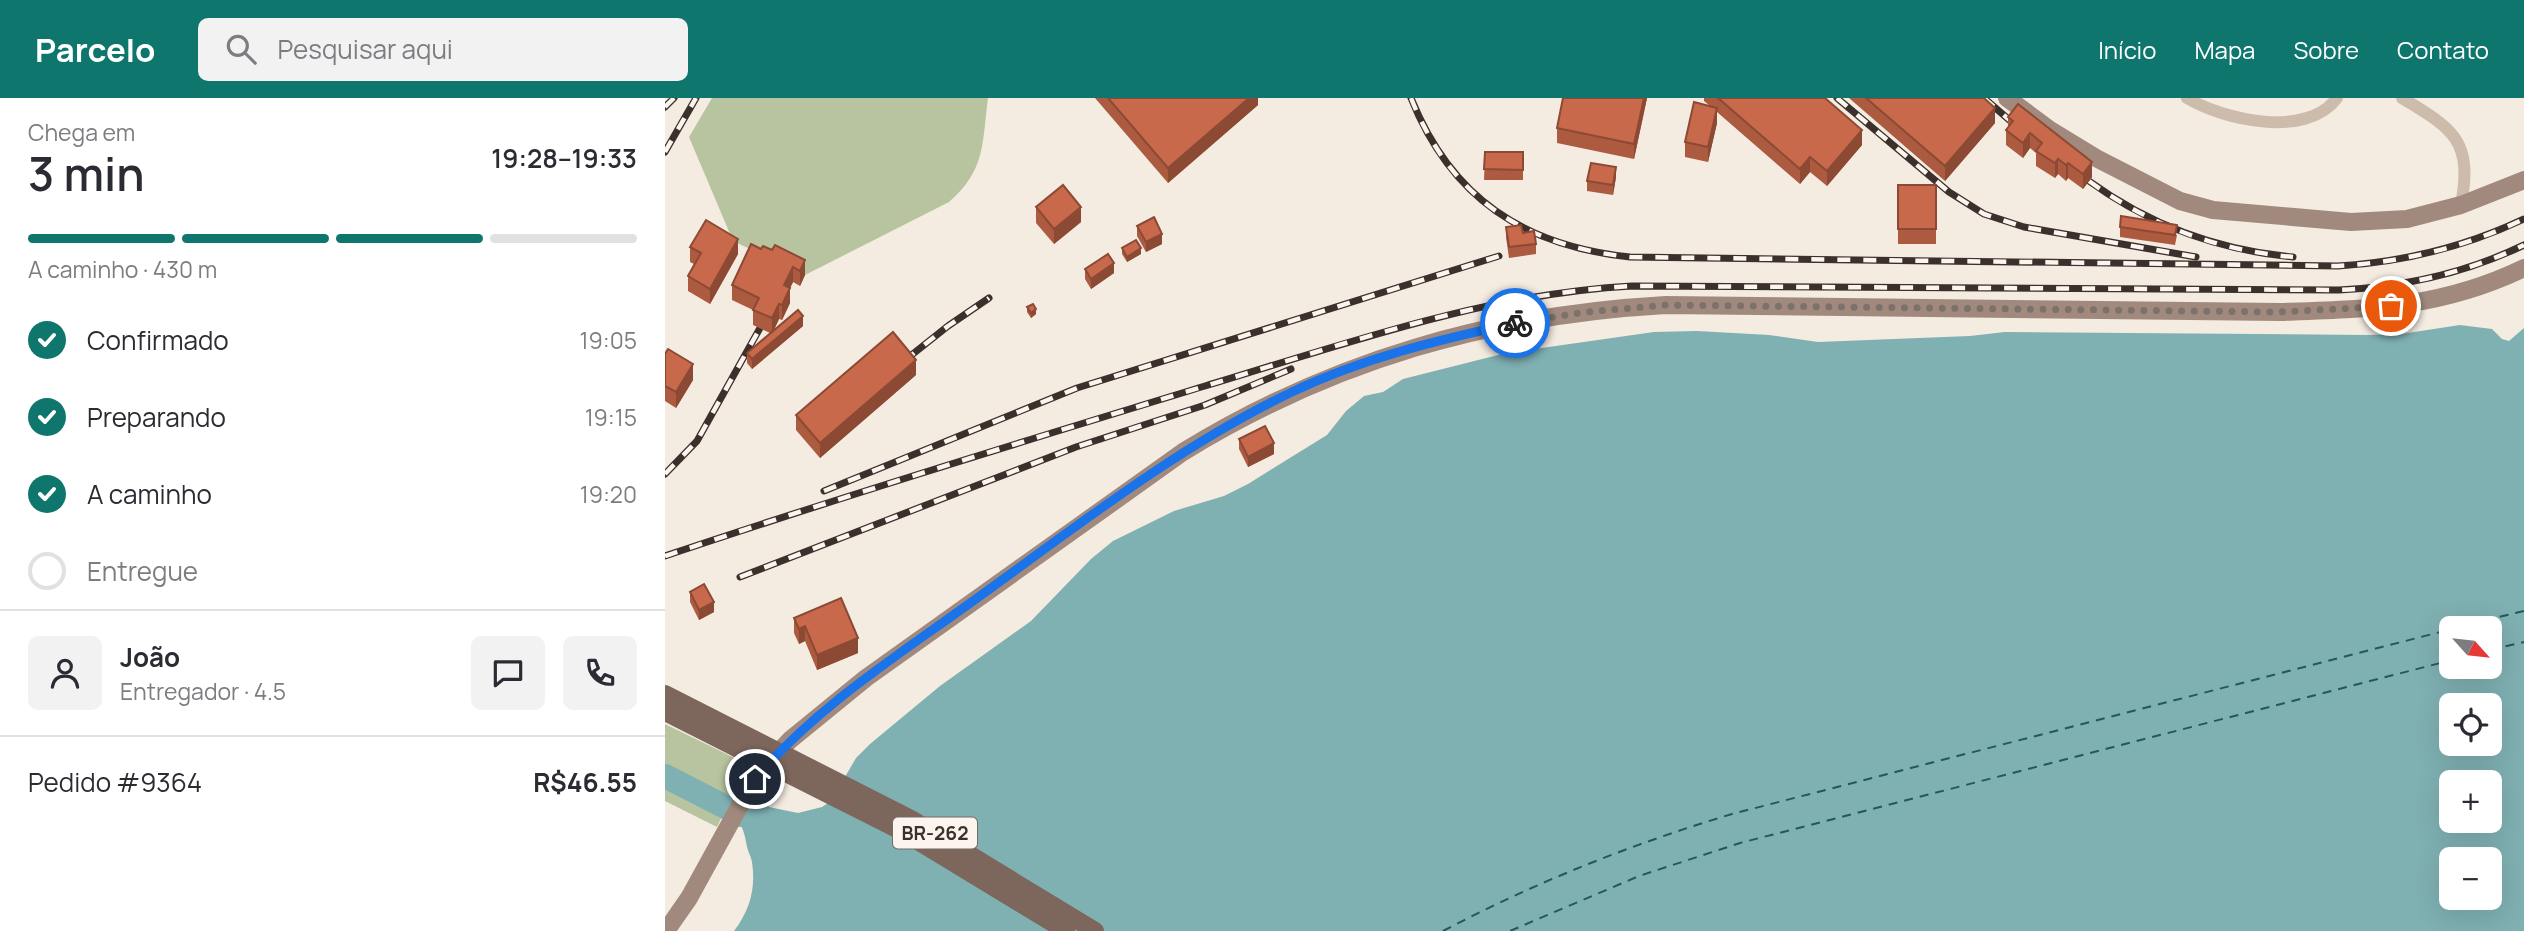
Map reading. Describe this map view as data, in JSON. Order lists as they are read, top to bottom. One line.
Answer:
{"streets":{"main road":["BR-262"]},"north":"bottom right","page":{"header":"Parcelo","search":"Pesquisar aqui","nav":["Início","Mapa","Sobre","Contato"],"heading":["3 min","Chega em","19:28–19:33"],"panel":["João","Entregador · 4.5","Pedido #9364","R$46.55"],"bar":"A caminho · 430 m","list":[["Confirmado","19:05"],["Preparando","19:15"],["A caminho","19:20"],"Entregue"],"map_buttons":["+","−"]}}
